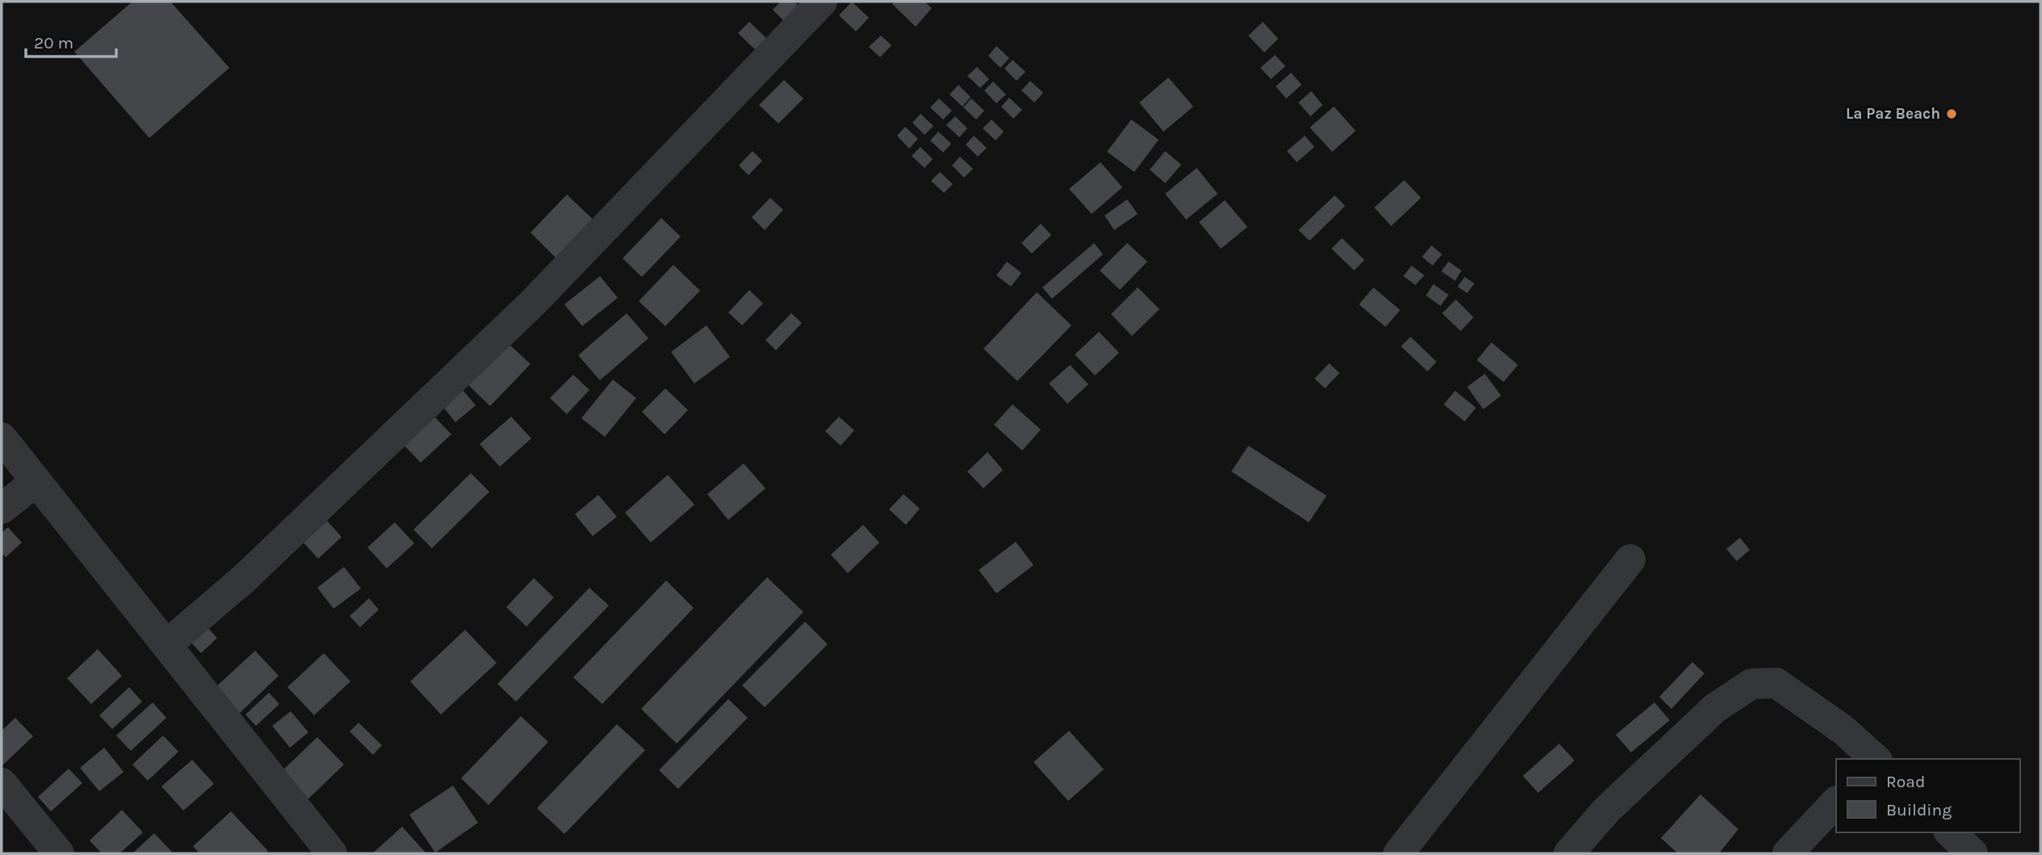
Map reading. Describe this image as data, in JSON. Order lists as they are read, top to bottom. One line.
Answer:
{"places":["La Paz Beach"],"legend":["Road","Building"],"scale_bar":"20 m"}
